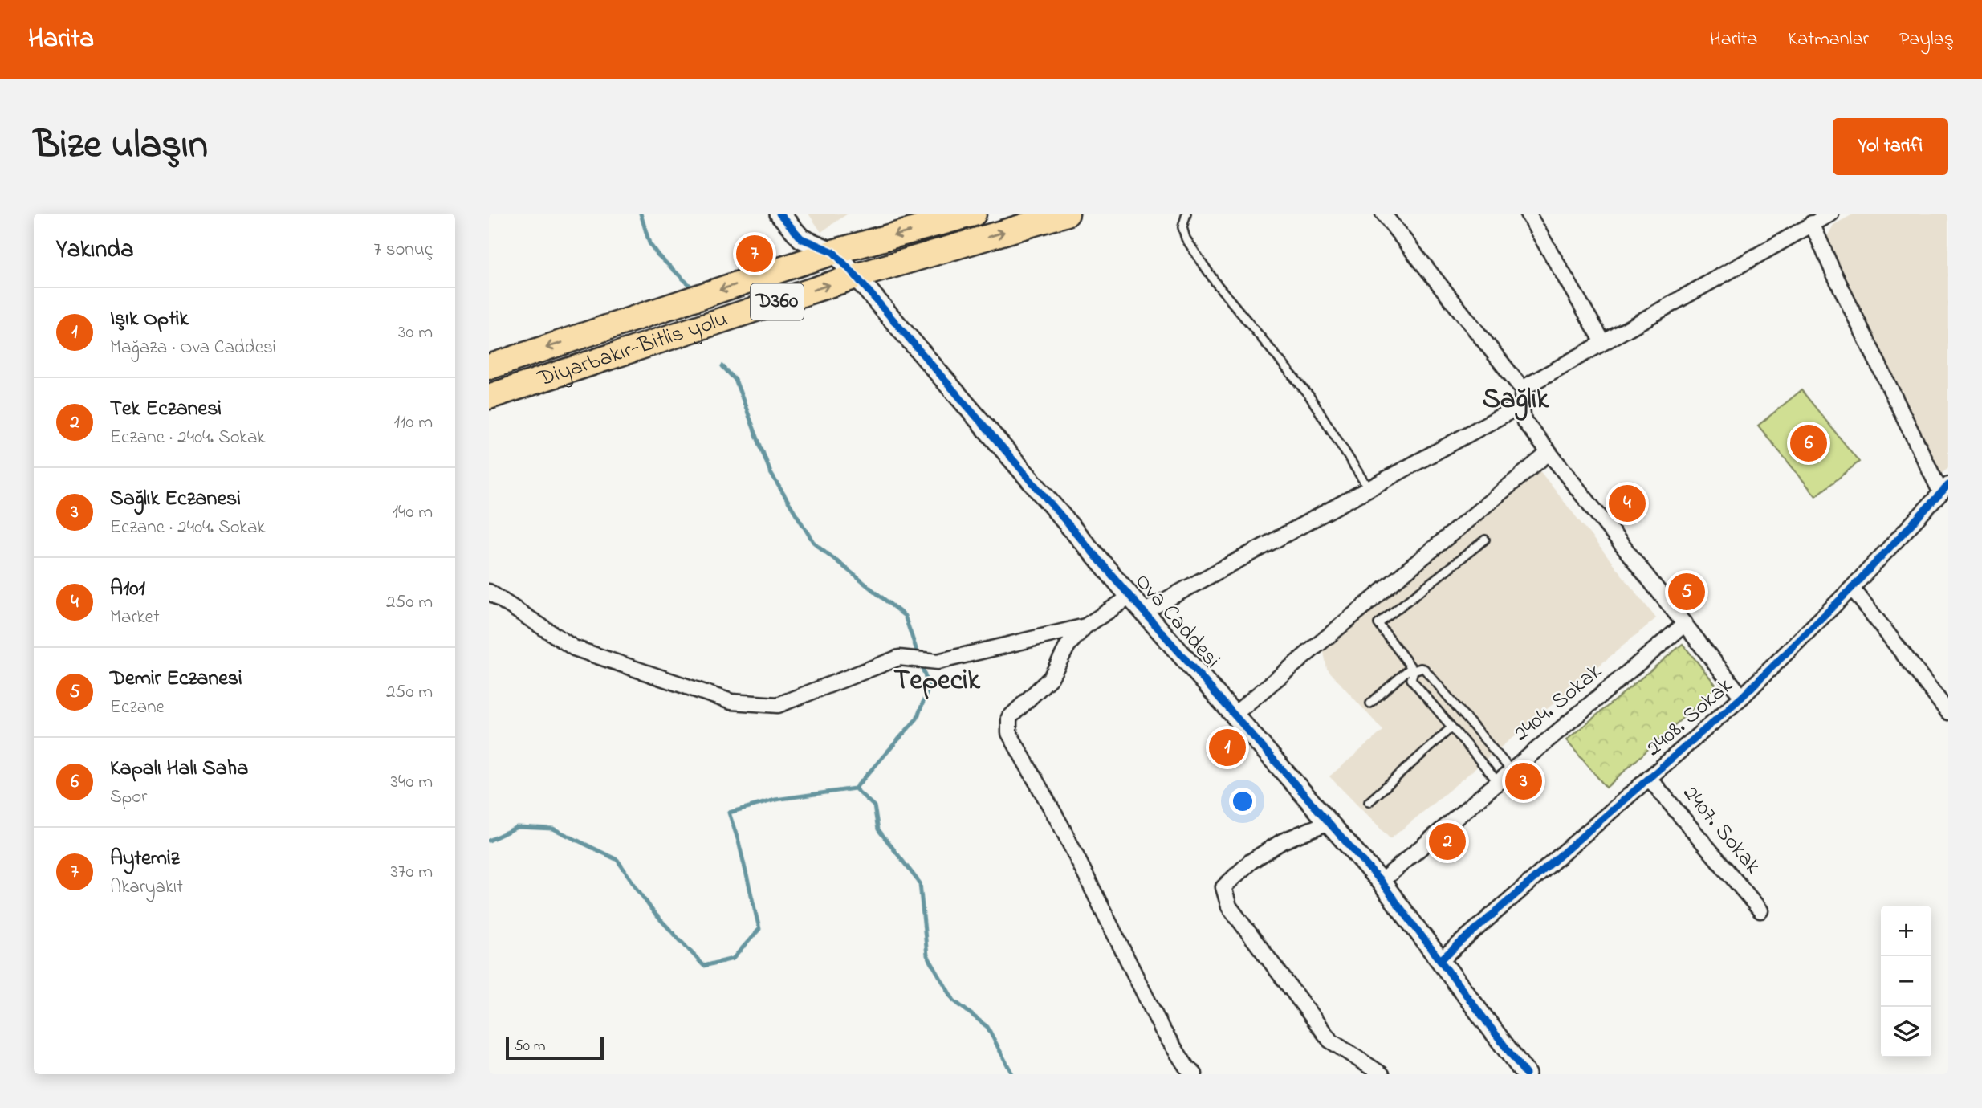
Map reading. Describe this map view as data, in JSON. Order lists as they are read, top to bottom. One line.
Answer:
{"streets":{"highway":["D360","Diyarbakır-Bitlis yolu"],"street":["Ova Caddesi","2404. Sokak","2408. Sokak","2407. Sokak"]},"crossings":[["Diyarbakır-Bitlis yolu","Ova Caddesi"],["Ova Caddesi","2404. Sokak"],["Ova Caddesi","2408. Sokak"],["2408. Sokak","2407. Sokak"]],"districts":["Sağlık","Tepecik"],"scale_bar":"50 m","page":{"header":"Harita","nav":["Harita","Katmanlar","Paylaş"],"title":"Bize ulaşın","buttons":"Yol tarifi","heading":["Yakında","7 sonuç"],"pins":["7","6","4","5","1","3","2"],"list":[{"mark":"1","name":"Işık Optik","note":"Mağaza · Ova Caddesi","value":"30 m"},{"mark":"2","name":"Tek Eczanesi","note":"Eczane · 2404. Sokak","value":"110 m"},{"mark":"3","name":"Sağlık Eczanesi","note":"Eczane · 2404. Sokak","value":"140 m"},{"mark":"4","name":"A101","note":"Market","value":"250 m"},{"mark":"5","name":"Demir Eczanesi","note":"Eczane","value":"250 m"},{"mark":"6","name":"Kapalı Halı Saha","note":"Spor","value":"340 m"},{"mark":"7","name":"Aytemiz","note":"Akaryakıt","value":"370 m"}],"map_buttons":["+","−"],"scale":"50 m"}}
